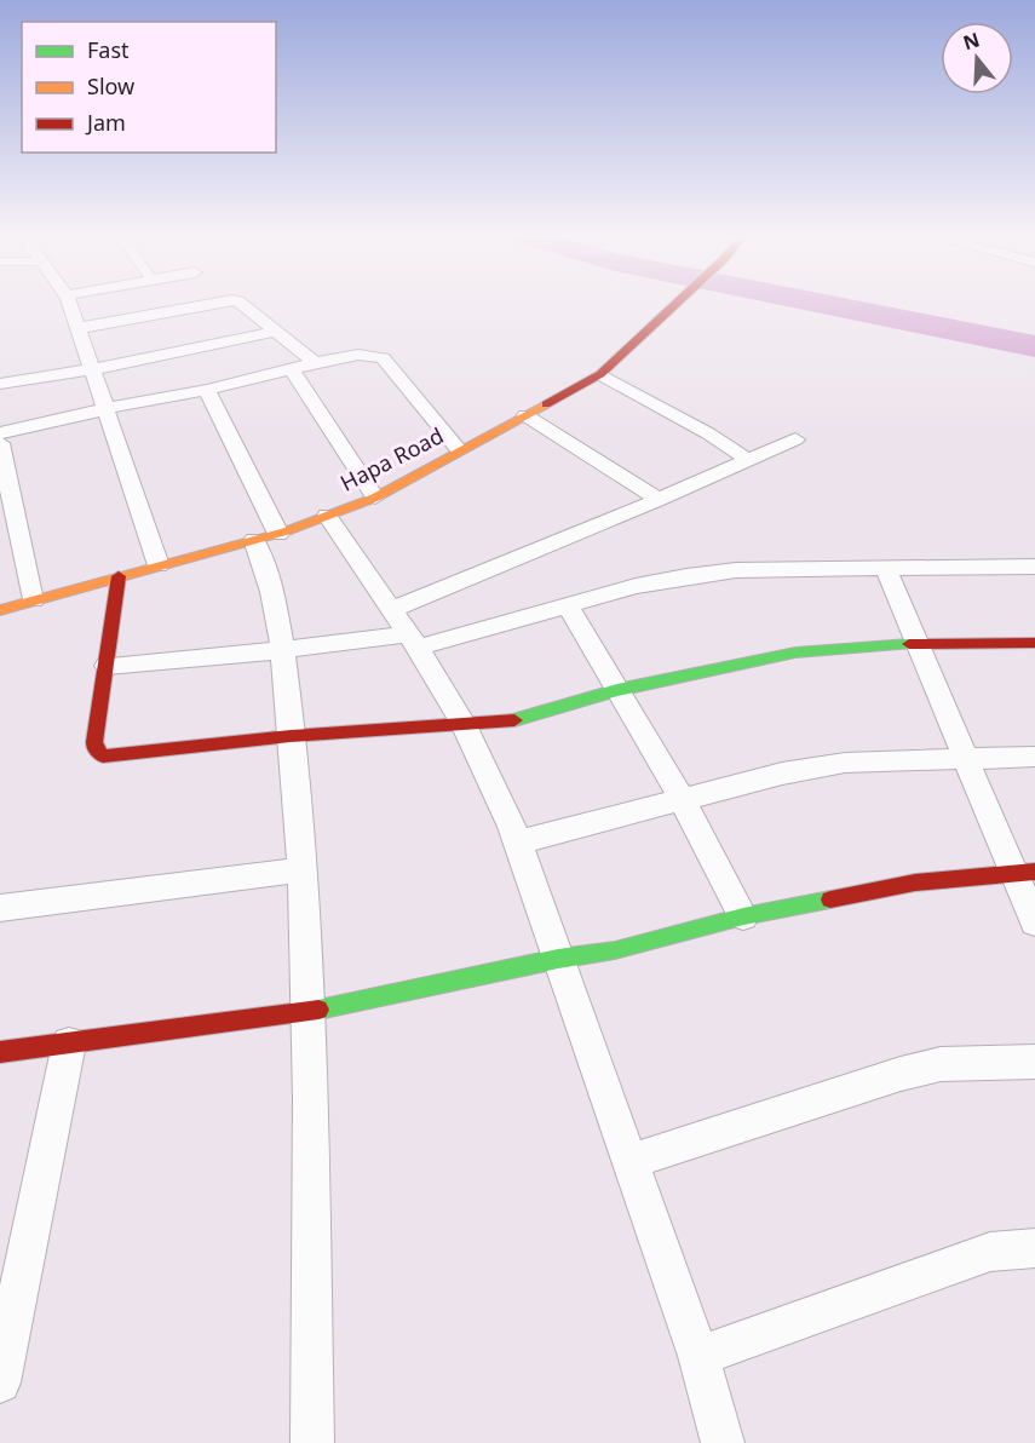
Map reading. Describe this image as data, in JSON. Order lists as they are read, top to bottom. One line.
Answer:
{"streets":{"street":["Hapa Road"]},"legend":["Fast","Slow","Jam"],"north":"top"}
